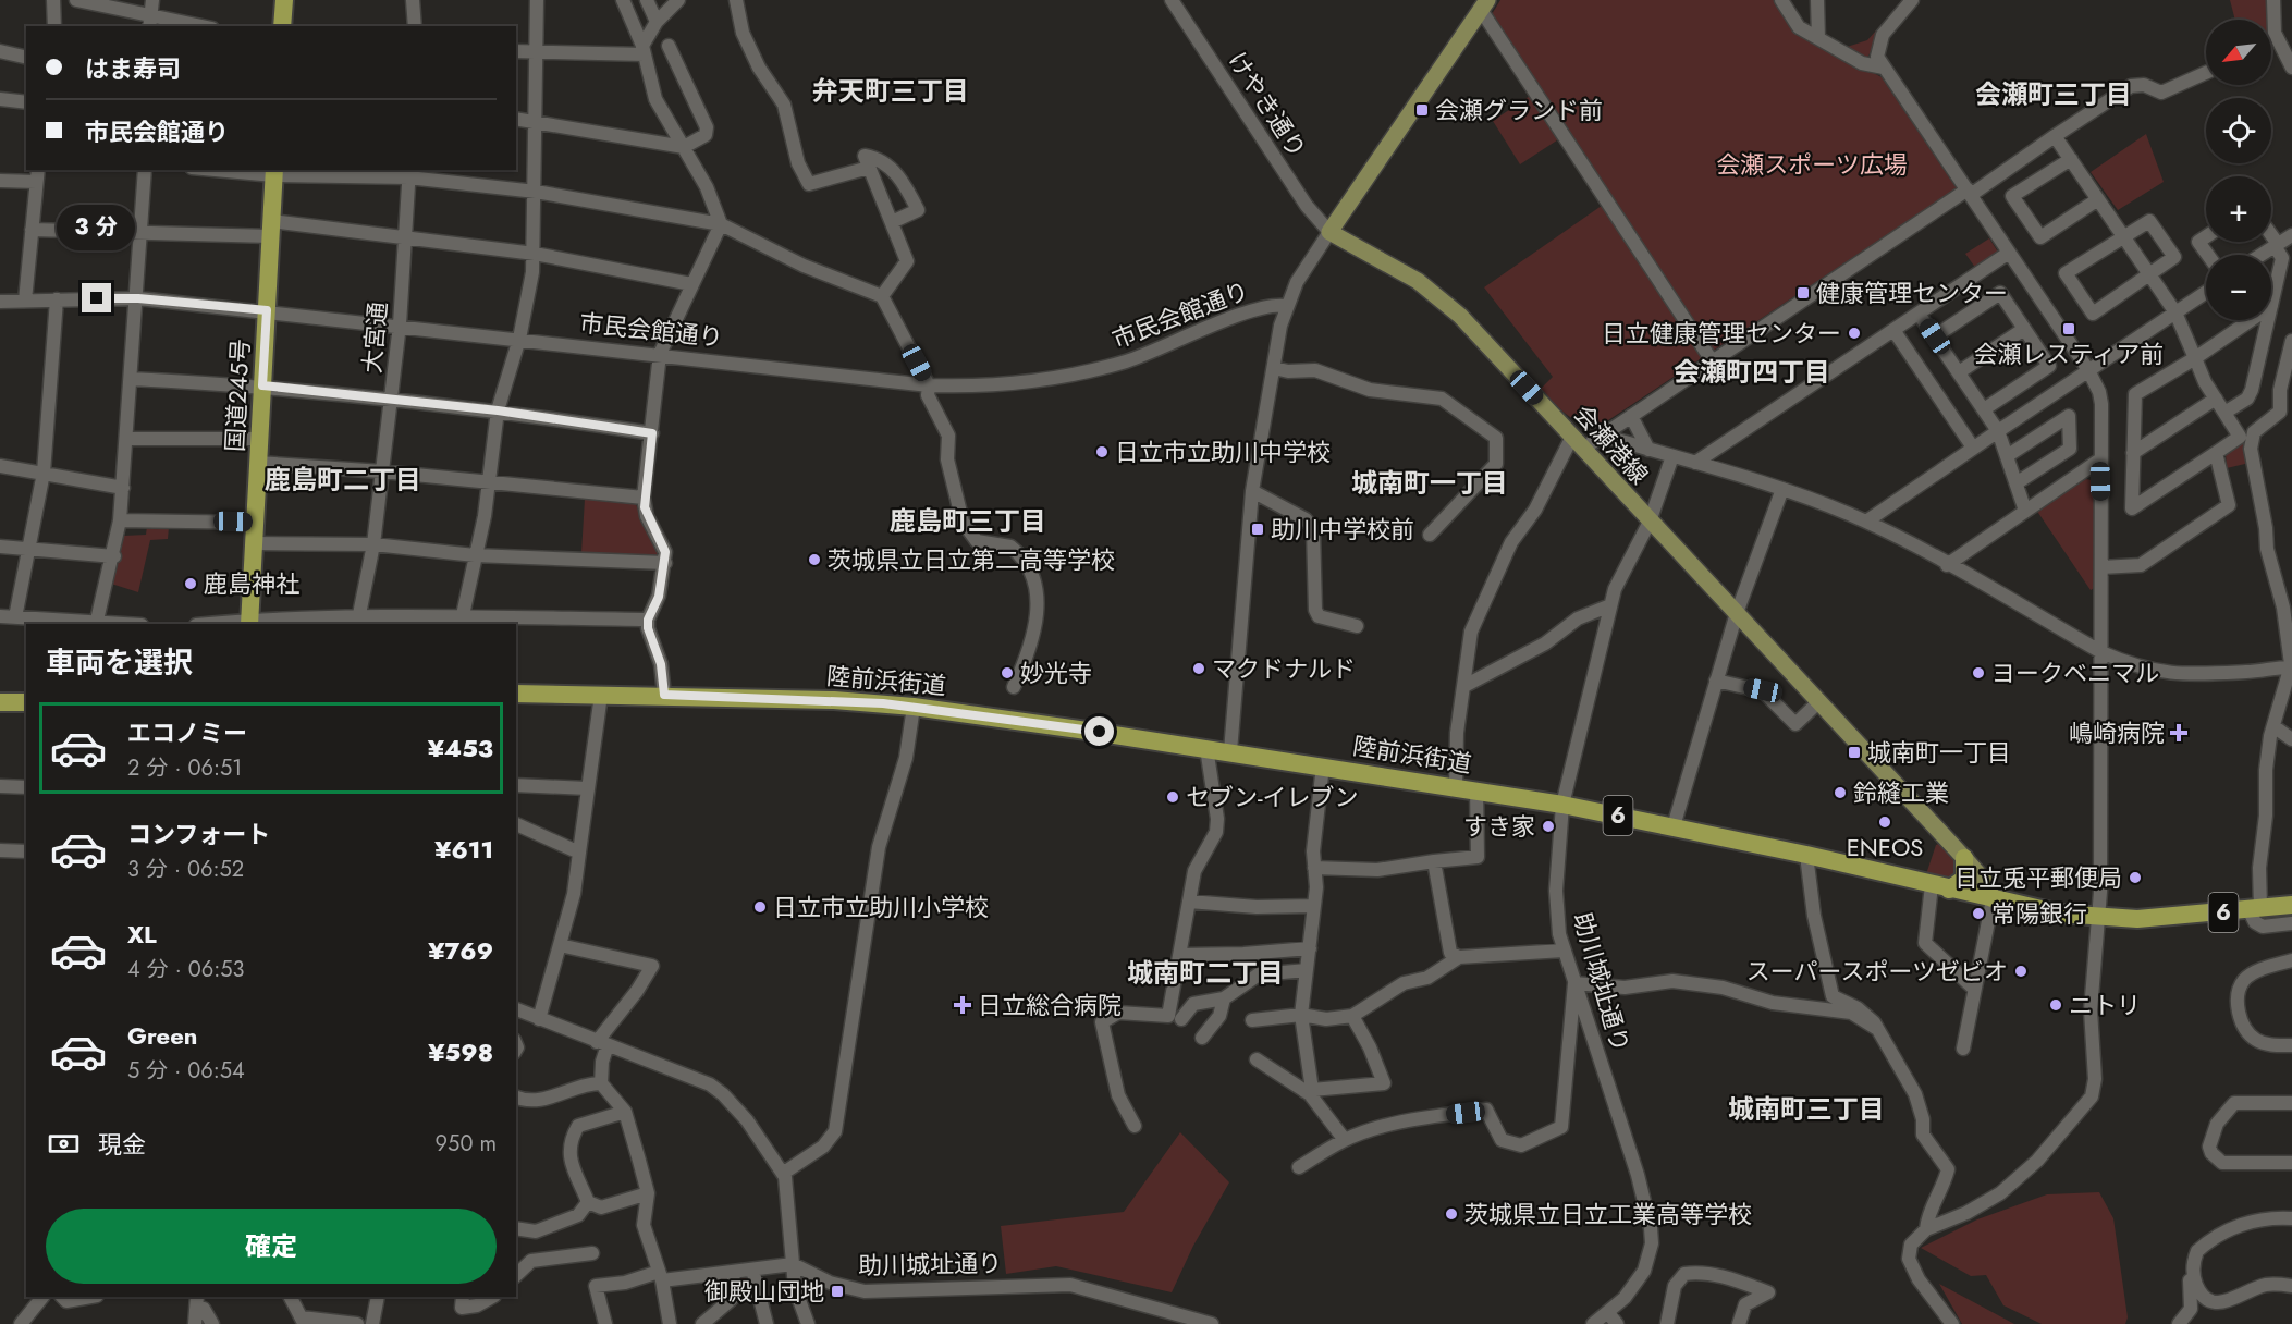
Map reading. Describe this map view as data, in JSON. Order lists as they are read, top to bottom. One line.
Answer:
{"streets":{"highway":["国道245号","陸前浜街道","6"],"main road":["会瀬港線"],"street":["けやき通り","市民会館通り","大宮通","助川城址通り"]},"crossings":[["けやき通り","会瀬港線"],["市民会館通り","大宮通"],["市民会館通り","国道245号"],["会瀬港線","陸前浜街道"],["会瀬港線","助川城址通り"],["陸前浜街道","助川城址通り"]],"districts":["弁天町三丁目","会瀬町三丁目","会瀬町四丁目","鹿島町二丁目","城南町一丁目","鹿島町三丁目","城南町二丁目","城南町三丁目"],"parks":["会瀬スポーツ広場"],"places":{"transit":["会瀬グランド前","健康管理センター","会瀬レスティア前","助川中学校前","城南町一丁目","御殿山団地"],"other":["日立健康管理センター","日立市立助川中学校","茨城県立日立第二高等学校","鹿島神社","マクドナルド","妙光寺","ヨークベニマル","鈴縫工業","セブン-イレブン","ENEOS","すき家","日立兎平郵便局","日立市立助川小学校","常陽銀行","スーパースポーツゼビオ","ニトリ","茨城県立日立工業高等学校"],"health":["嶋崎病院","日立総合病院"]},"north":"bottom left","page":{"map_buttons":["+","−"],"banner":["はま寿司","市民会館通り"],"bubble":"3 分","heading":"車両を選択","list":[{"name":"エコノミー","note":"2 分 · 06:51","value":"¥453"},{"name":"コンフォート","note":"3 分 · 06:52","value":"¥611"},{"name":"XL","note":"4 分 · 06:53","value":"¥769"},{"name":"Green","note":"5 分 · 06:54","value":"¥598"}],"pay":["現金","950 m"],"buttons":"確定"}}
